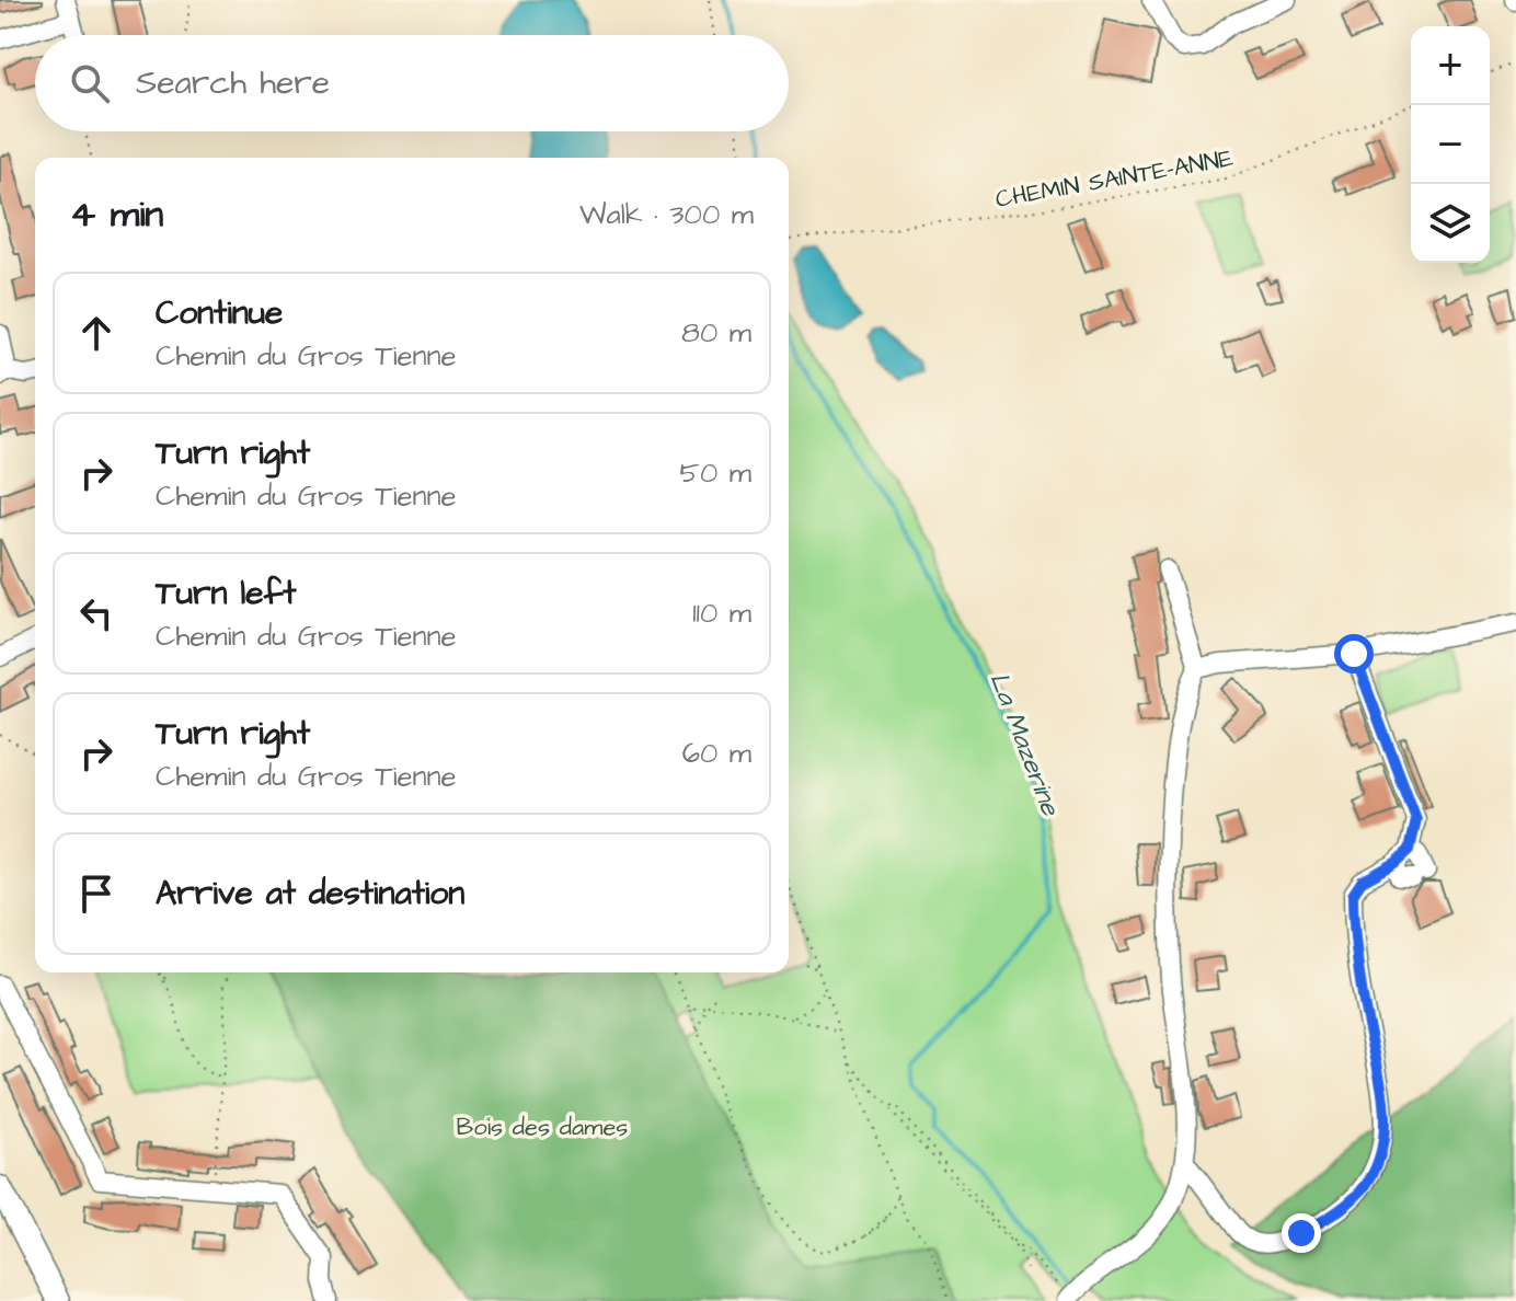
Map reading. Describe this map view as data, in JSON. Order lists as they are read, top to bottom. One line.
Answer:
{"streets":{"path":["CHEMIN SAINTE-ANNE"]},"water":["La Mazerine"],"parks":["Bois des dames"],"page":{"map_buttons":["+","−"],"search":"Search here","heading":["4 min","Walk · 300 m"],"list":[["Continue","Chemin du Gros Tienne","80 m"],["Turn right","Chemin du Gros Tienne","50 m"],["Turn left","Chemin du Gros Tienne","110 m"],["Turn right","Chemin du Gros Tienne","60 m"],"Arrive at destination"]}}
